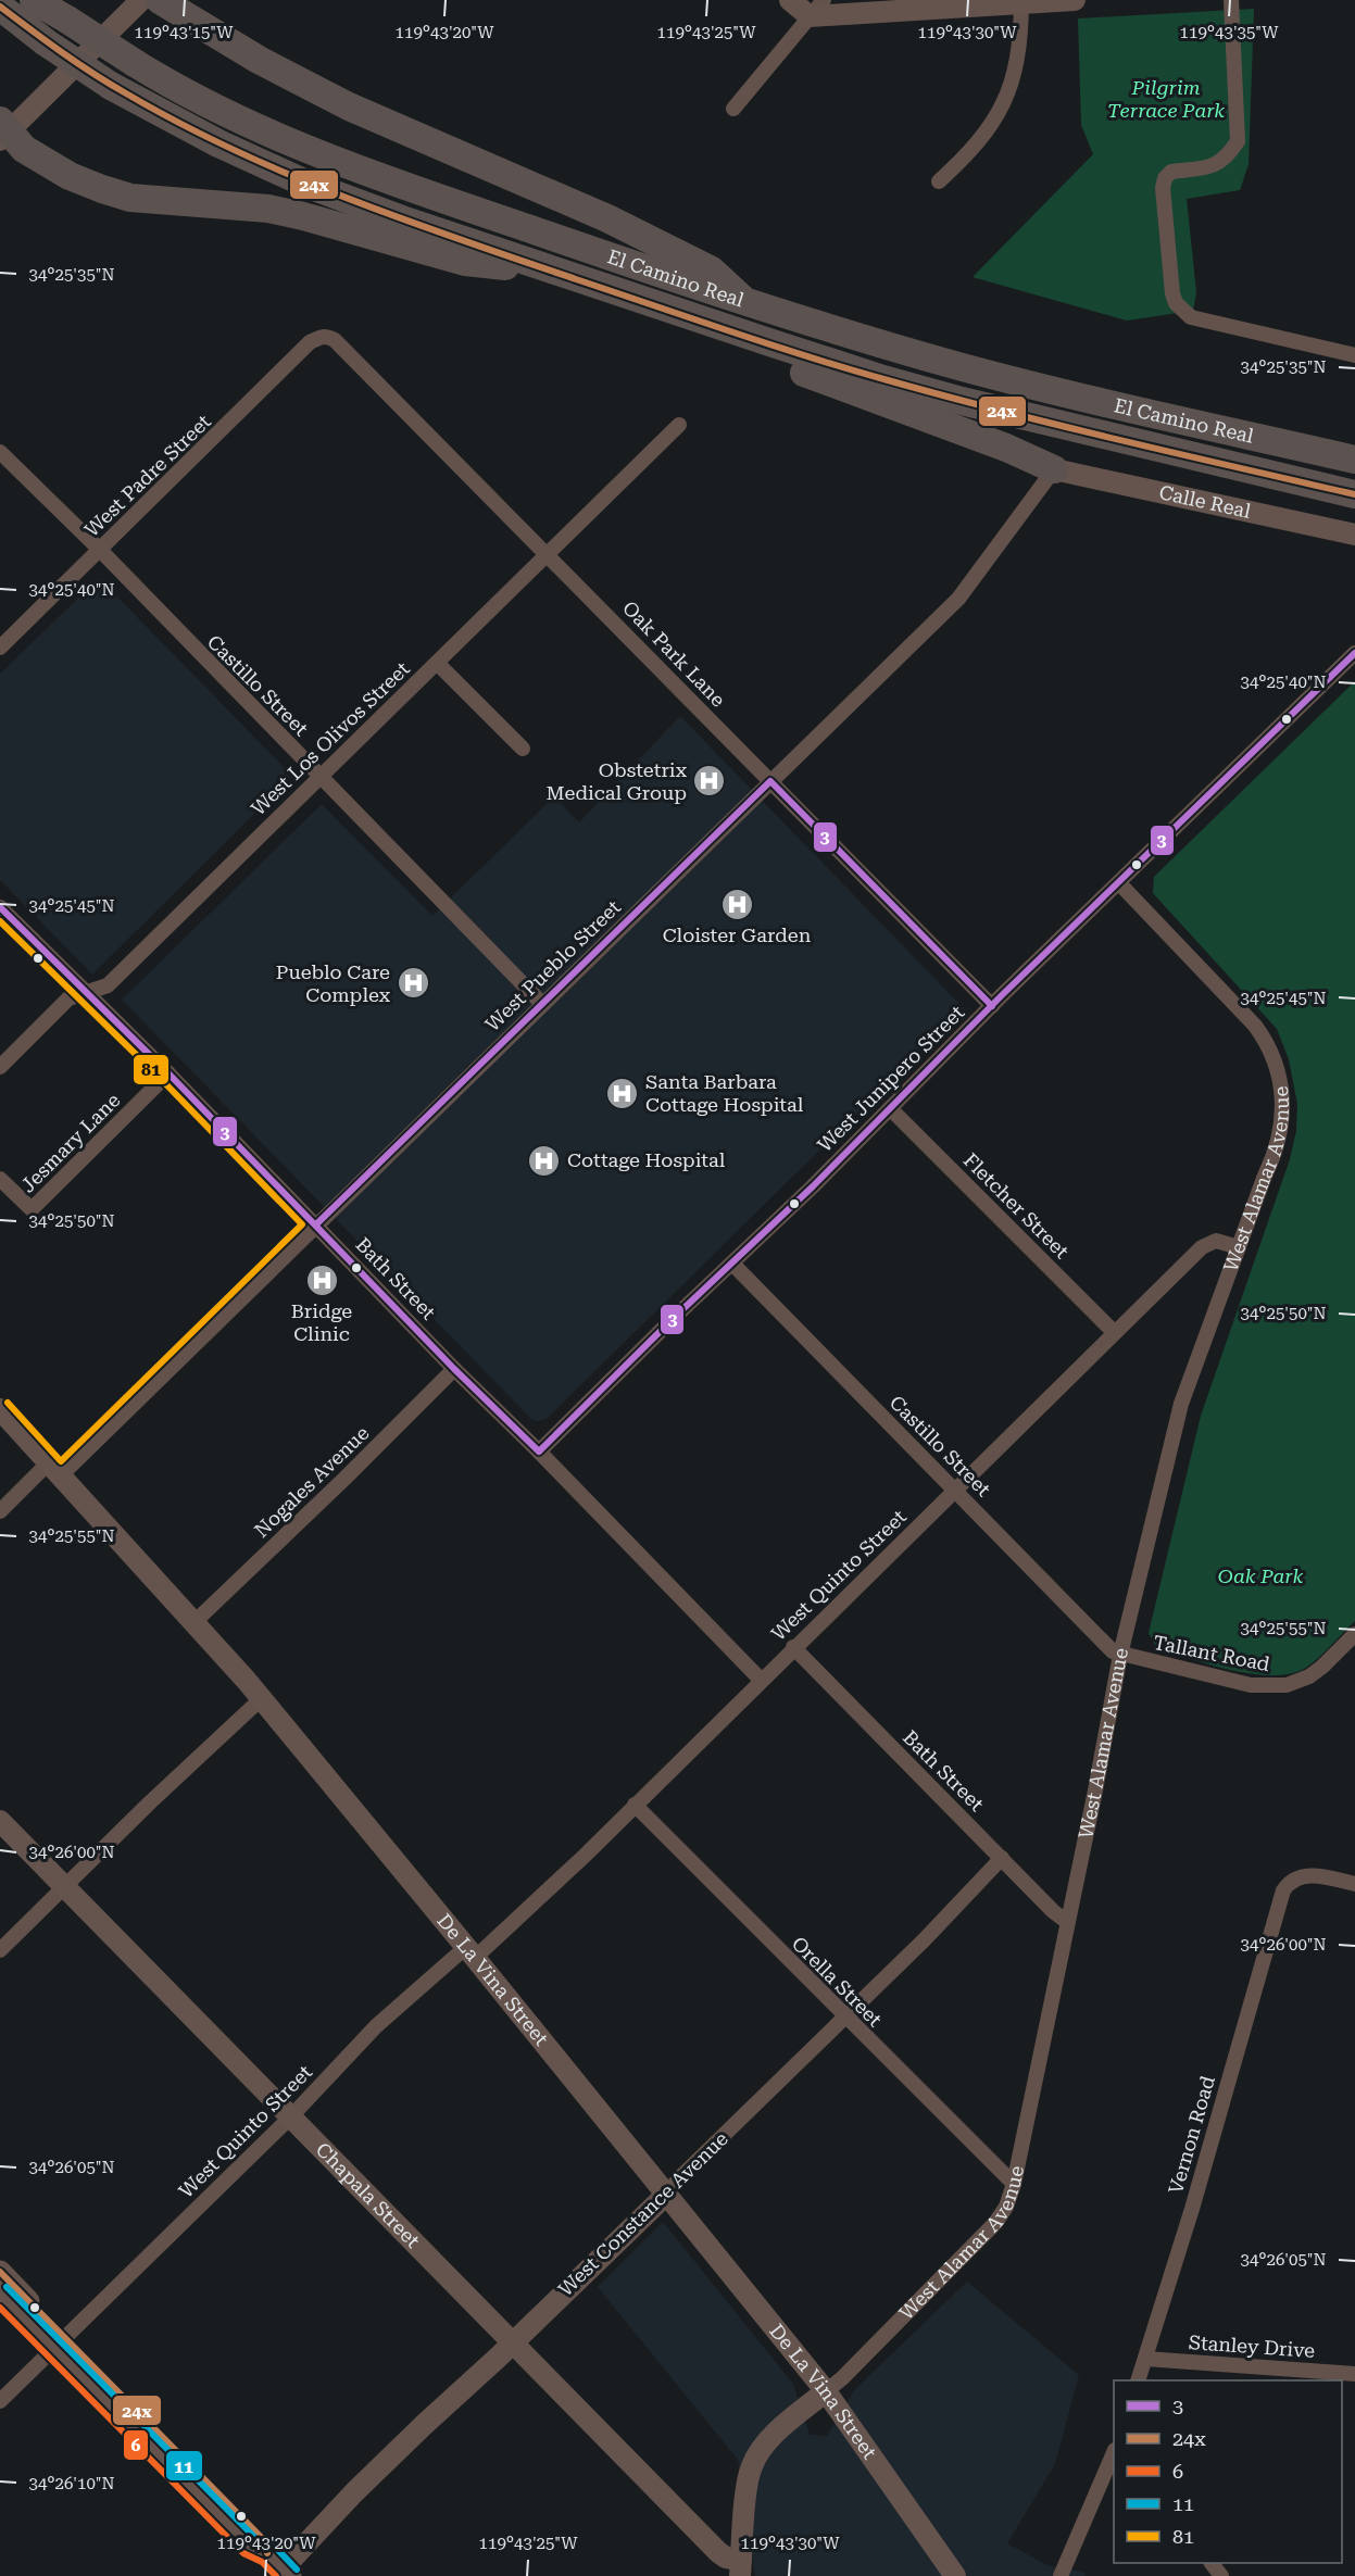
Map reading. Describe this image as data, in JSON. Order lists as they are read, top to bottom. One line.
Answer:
{"streets":{"highway":["El Camino Real"],"street":["West Padre Street","Calle Real","Oak Park Lane","Castillo Street","West Los Olivos Street","West Pueblo Street","West Junipero Street","Jesmary Lane","West Alamar Avenue","Fletcher Street","Bath Street","Nogales Avenue","West Quinto Street","Tallant Road","De La Vina Street","Orella Street","Vernon Road","Chapala Street","West Constance Avenue","Stanley Drive"]},"crossings":[["West Padre Street","Oak Park Lane"],["West Padre Street","Castillo Street"],["Calle Real","West Pueblo Street"],["Oak Park Lane","West Los Olivos Street"],["Oak Park Lane","West Pueblo Street"],["Oak Park Lane","West Junipero Street"],["Castillo Street","West Los Olivos Street"],["Castillo Street","West Pueblo Street"],["Castillo Street","West Junipero Street"],["Castillo Street","West Alamar Avenue"],["Castillo Street","West Quinto Street"],["Castillo Street","Tallant Road"],["West Los Olivos Street","Bath Street"],["West Pueblo Street","Bath Street"],["West Pueblo Street","De La Vina Street"],["West Junipero Street","West Alamar Avenue"],["West Junipero Street","Fletcher Street"],["West Junipero Street","Bath Street"],["Jesmary Lane","Bath Street"],["West Alamar Avenue","Bath Street"],["West Alamar Avenue","West Quinto Street"],["West Alamar Avenue","Tallant Road"],["West Alamar Avenue","De La Vina Street"],["West Alamar Avenue","Orella Street"],["West Alamar Avenue","Chapala Street"],["Fletcher Street","West Quinto Street"],["Bath Street","Nogales Avenue"],["Bath Street","West Quinto Street"],["Bath Street","West Constance Avenue"],["Nogales Avenue","De La Vina Street"],["West Quinto Street","De La Vina Street"],["West Quinto Street","Orella Street"],["West Quinto Street","Chapala Street"],["De La Vina Street","West Constance Avenue"],["Orella Street","West Constance Avenue"],["Vernon Road","Stanley Drive"],["Chapala Street","West Constance Avenue"]],"parks":["Pilgrim Terrace Park","Oak Park"],"places":{"hospital":["Obstetrix Medical Group","Cloister Garden","Pueblo Care Complex","Santa Barbara Cottage Hospital","Cottage Hospital","Bridge Clinic"]},"lines":["transit line 24x","transit line 3","transit line 81","transit line 11","transit line 6"],"legend":["3","24x","6","11","81"],"coordinates":["119°43'15\"W","119°43'20\"W","119°43'25\"W","119°43'30\"W","119°43'35\"W","34°25'35\"N","34°25'40\"N","34°25'45\"N","34°25'50\"N","34°25'55\"N","34°26'00\"N","34°26'05\"N","34°26'10\"N"]}
